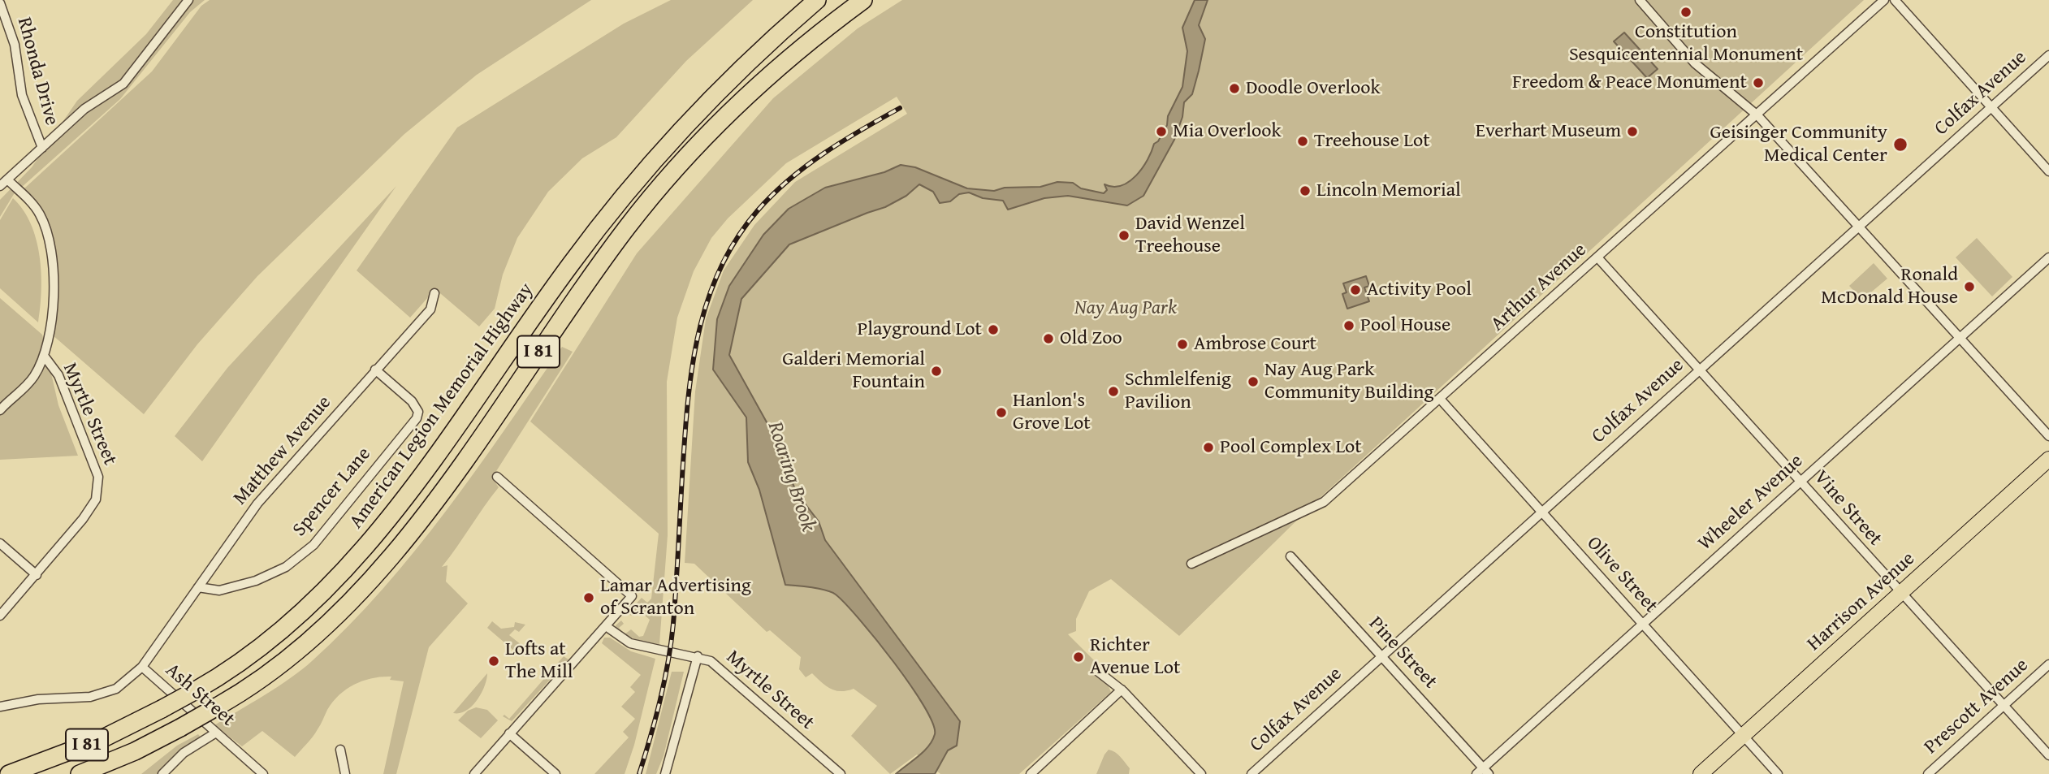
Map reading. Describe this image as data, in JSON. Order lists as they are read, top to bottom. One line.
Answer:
{"streets":{"highway":["I 81","American Legion Memorial Highway"],"main road":["Harrison Avenue"],"street":["Rhonda Drive","Colfax Avenue","Arthur Avenue","Myrtle Street","Matthew Avenue","Spencer Lane","Wheeler Avenue","Vine Street","Olive Street","Pine Street","Ash Street","Prescott Avenue"]},"crossings":[["Colfax Avenue","Vine Street"],["Colfax Avenue","Olive Street"],["Colfax Avenue","Pine Street"],["Arthur Avenue","Vine Street"],["Arthur Avenue","Olive Street"],["Matthew Avenue","Spencer Lane"],["Matthew Avenue","Ash Street"],["Wheeler Avenue","Vine Street"],["Wheeler Avenue","Olive Street"],["Wheeler Avenue","Pine Street"],["Vine Street","Harrison Avenue"],["Vine Street","Prescott Avenue"],["Olive Street","Harrison Avenue"]],"water":["Roaring Brook"],"parks":["Nay Aug Park"],"places":["Constitution Sesquicentennial Monument","Freedom & Peace Monument","Doodle Overlook","Mia Overlook","Everhart Museum","Treehouse Lot","Geisinger Community Medical Center","Lincoln Memorial","David Wenzel Treehouse","Ronald McDonald House","Activity Pool","Pool House","Playground Lot","Old Zoo","Ambrose Court","Galderi Memorial Fountain","Nay Aug Park Community Building","Schmlelfenig Pavilion","Hanlon's Grove Lot","Pool Complex Lot","Lamar Advertising of Scranton","Richter Avenue Lot","Lofts at The Mill"]}
